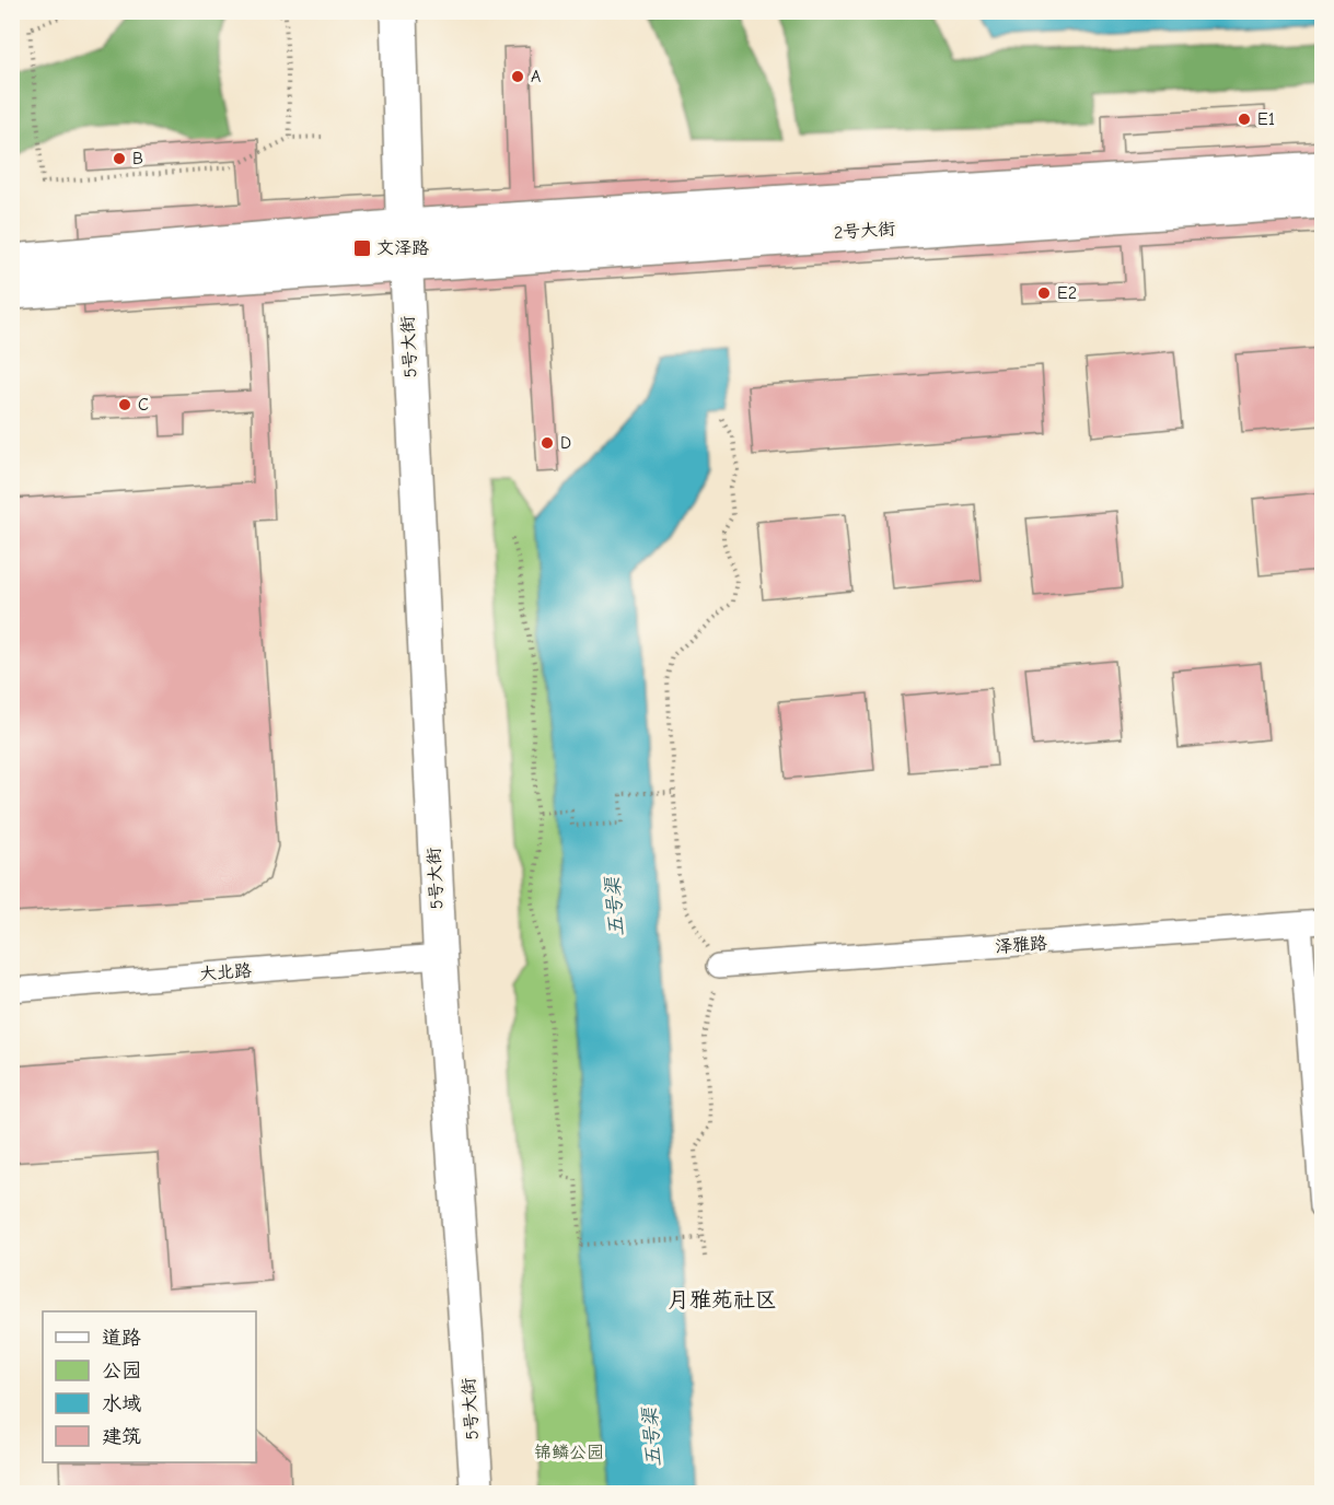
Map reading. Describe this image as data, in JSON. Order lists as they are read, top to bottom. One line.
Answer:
{"streets":{"main road":["2号大街","5号大街"],"street":["泽雅路","大北路"]},"crossings":[["2号大街","5号大街"],["5号大街","大北路"]],"districts":["月雅苑社区"],"water":["五号渠"],"parks":["锦鳞公园"],"places":{"other":["A","E1","B","E2","C","D"],"transit":["文泽路"]},"legend":["道路","公园","水域","建筑"]}
